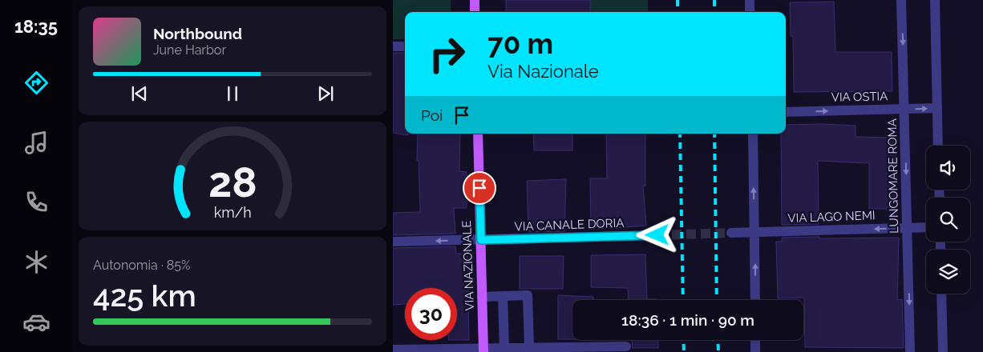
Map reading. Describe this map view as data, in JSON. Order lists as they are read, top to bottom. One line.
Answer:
{"streets":{"main road":["VIA NAZIONALE"],"street":["VIA OSTIA","LUNGOMARE ROMA","VIA LAGO NEMI","VIA CANALE DORIA"]},"crossings":[["VIA OSTIA","LUNGOMARE ROMA"],["LUNGOMARE ROMA","VIA LAGO NEMI"],["VIA CANALE DORIA","VIA NAZIONALE"]],"one_way":["VIA OSTIA","VIA LAGO NEMI"],"page":{"tabs":"18:35","turn":["70 m","Via Nazionale"],"song":["Northbound","June Harbor"],"then":"Poi","tile":["Autonomia · 85%","425 km"],"limit":"30","trip":"18:36 · 1 min · 90 m","gauge":["28","km/h"]}}
